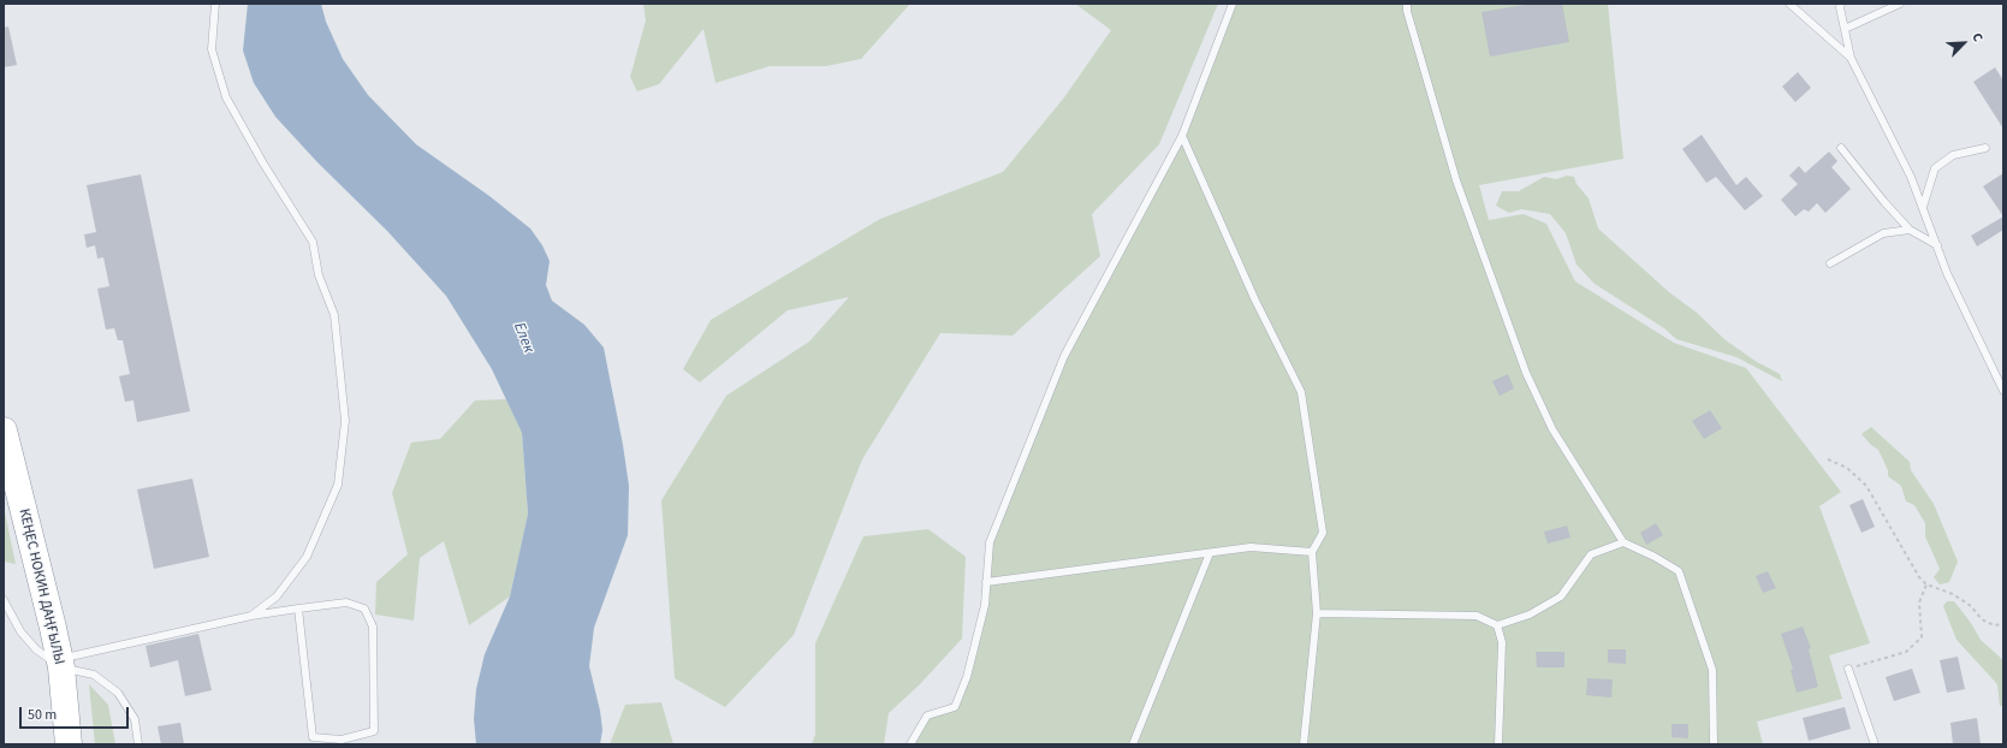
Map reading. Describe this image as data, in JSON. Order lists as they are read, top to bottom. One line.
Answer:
{"streets":{"highway":["КЕҢЕС НОКИН ДАҢҒЫЛЫ"]},"water":["Елек"],"scale_bar":"50 m","north":"top right"}
